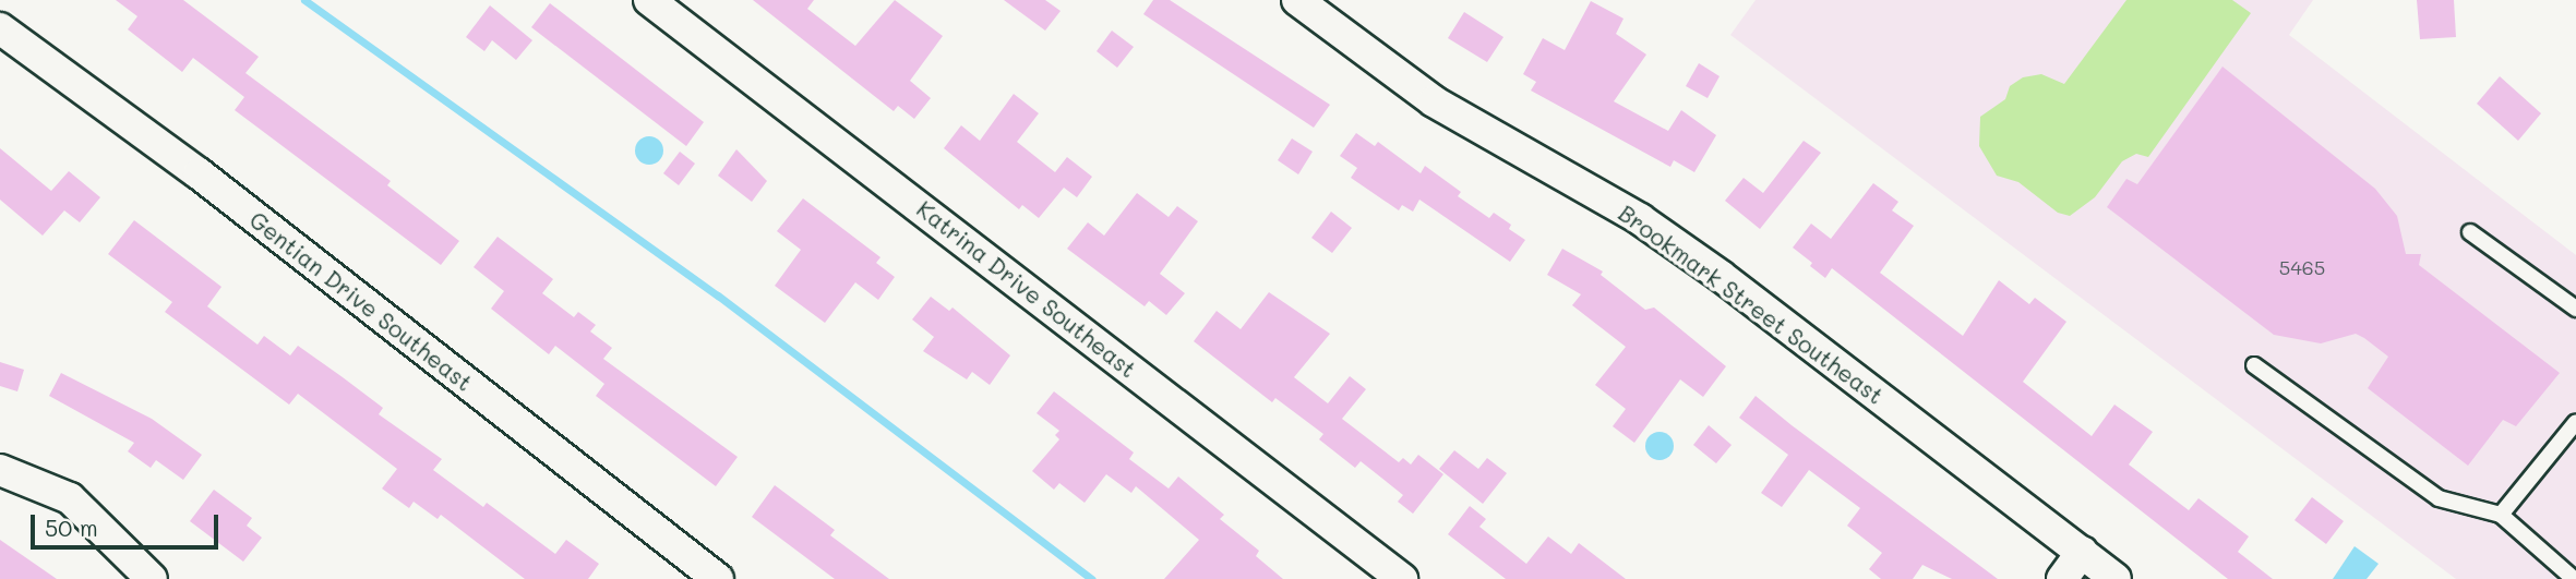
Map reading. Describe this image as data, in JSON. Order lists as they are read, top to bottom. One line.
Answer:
{"streets":{"street":["Katrina Drive Southeast","Gentian Drive Southeast","Brookmark Street Southeast"]},"house_numbers":["5465"],"scale_bar":"50 m"}
